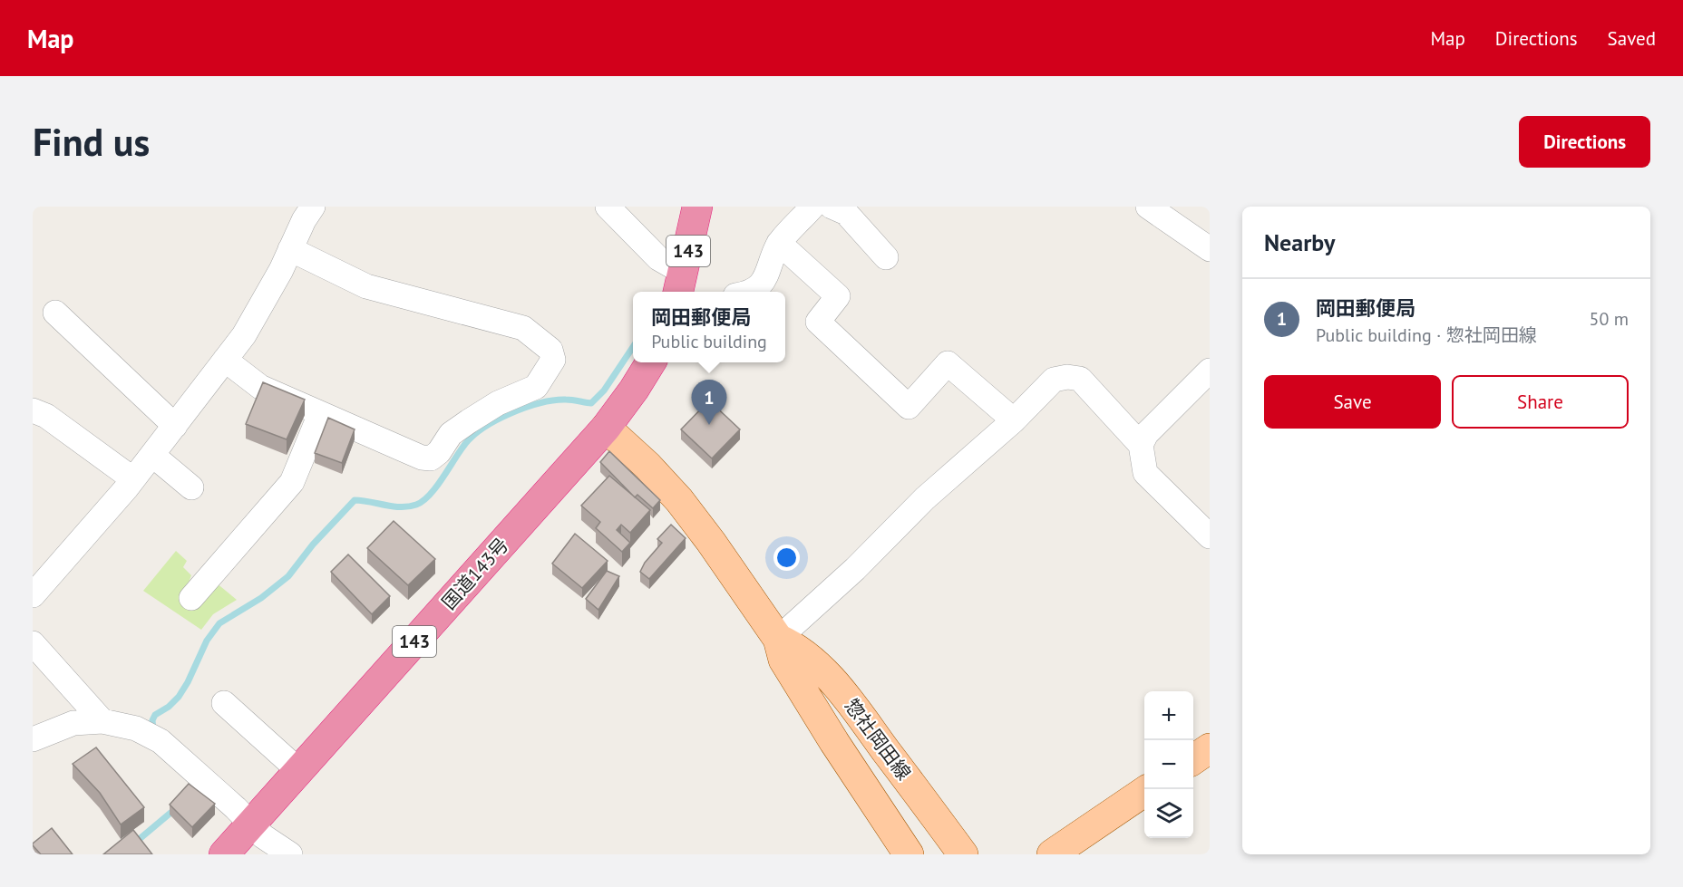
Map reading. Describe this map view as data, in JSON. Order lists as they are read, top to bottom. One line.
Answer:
{"streets":{"highway":["143","国道143号"],"main road":["惣社岡田線"]},"crossings":[["国道143号","惣社岡田線"]],"page":{"header":"Map","nav":["Map","Directions","Saved"],"buttons":["Directions",["Save","Share"]],"title":"Find us","heading":"Nearby","list":[{"mark":"1","name":"岡田郵便局","note":"Public building · 惣社岡田線","value":"50 m"}],"popup":["岡田郵便局","Public building"],"pins":"1","map_buttons":["+","−"]}}
